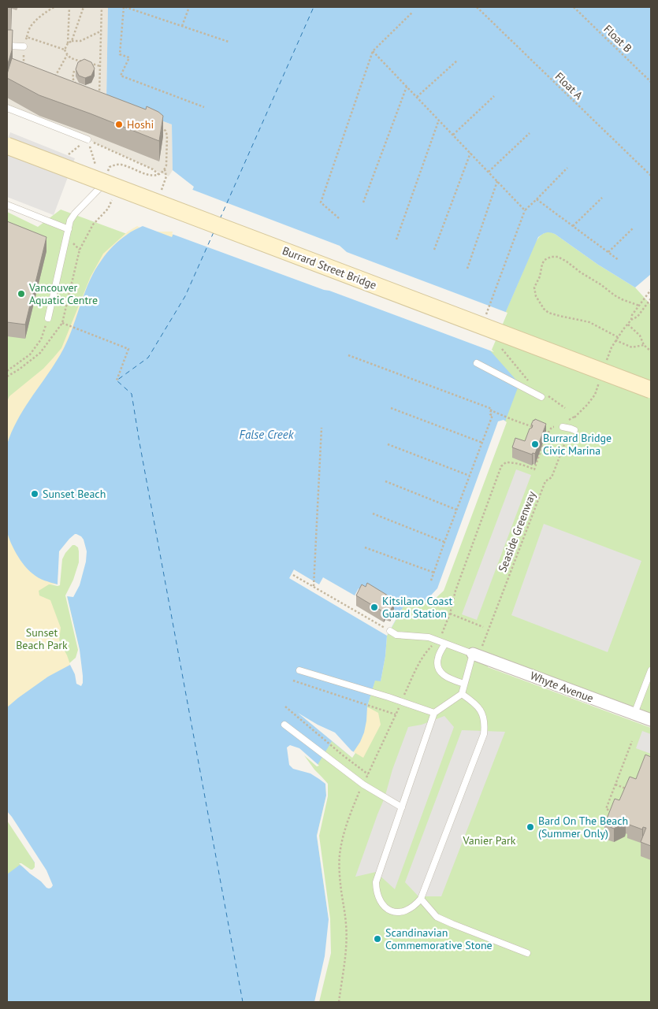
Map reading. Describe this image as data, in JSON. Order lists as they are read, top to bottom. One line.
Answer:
{"streets":{"main road":["Burrard Street Bridge"],"street":["Whyte Avenue"],"path":["Float B","Float A","Seaside Greenway"]},"crossings":[["Seaside Greenway","Whyte Avenue"]],"water":["False Creek"],"parks":["Sunset Beach Park","Vanier Park"],"places":["Hoshi","Vancouver Aquatic Centre","Burrard Bridge Civic Marina","Sunset Beach","Kitsilano Coast Guard Station","Bard On The Beach (Summer Only)","Scandinavian Commemorative Stone"]}
